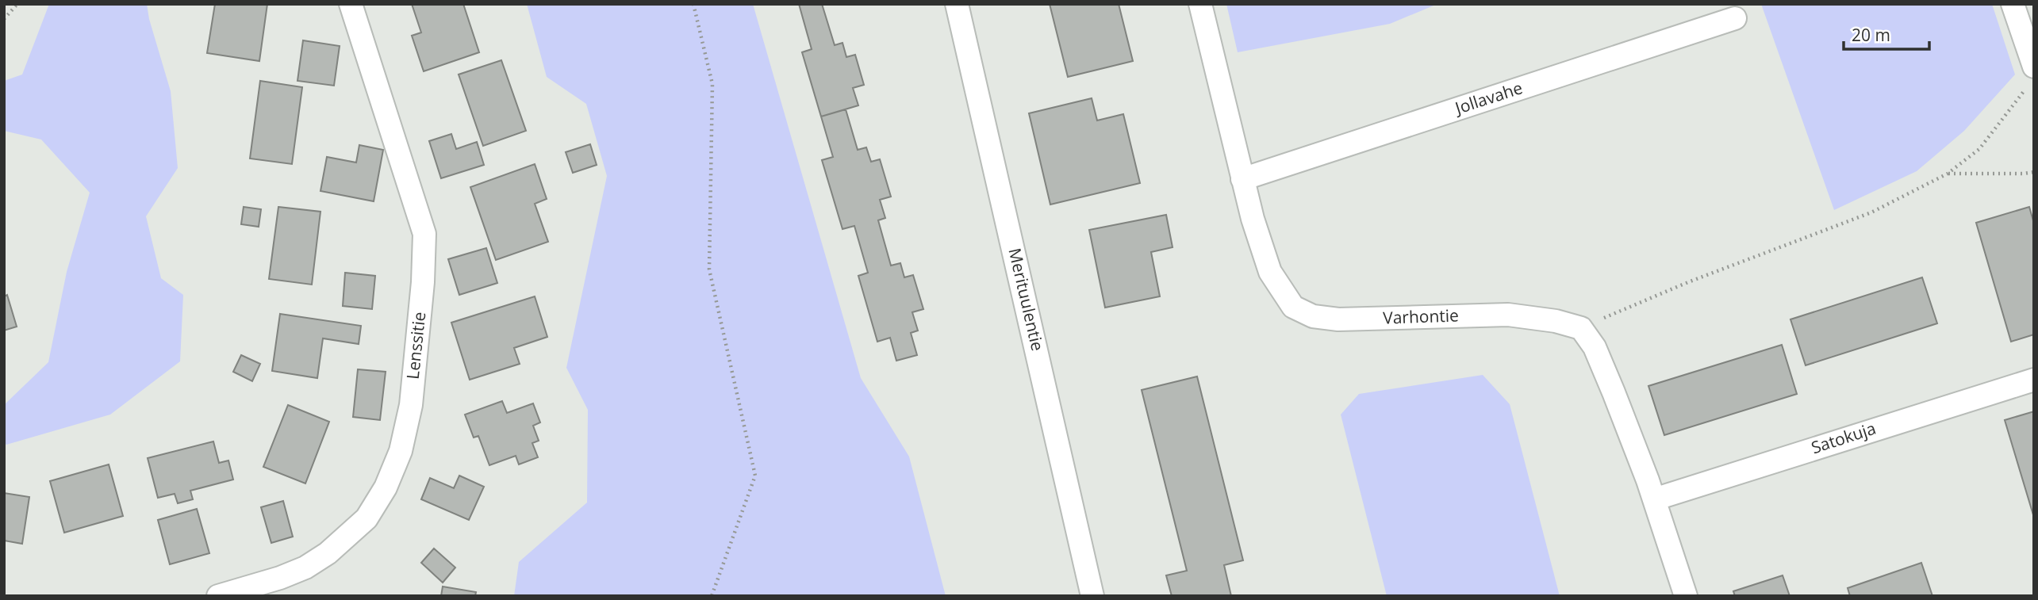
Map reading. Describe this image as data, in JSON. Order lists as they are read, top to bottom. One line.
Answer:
{"streets":{"street":["Jollavahe","Merituulentie","Varhontie","Lenssitie","Satokuja"]},"crossings":[["Jollavahe","Varhontie"]],"scale_bar":"20 m"}
